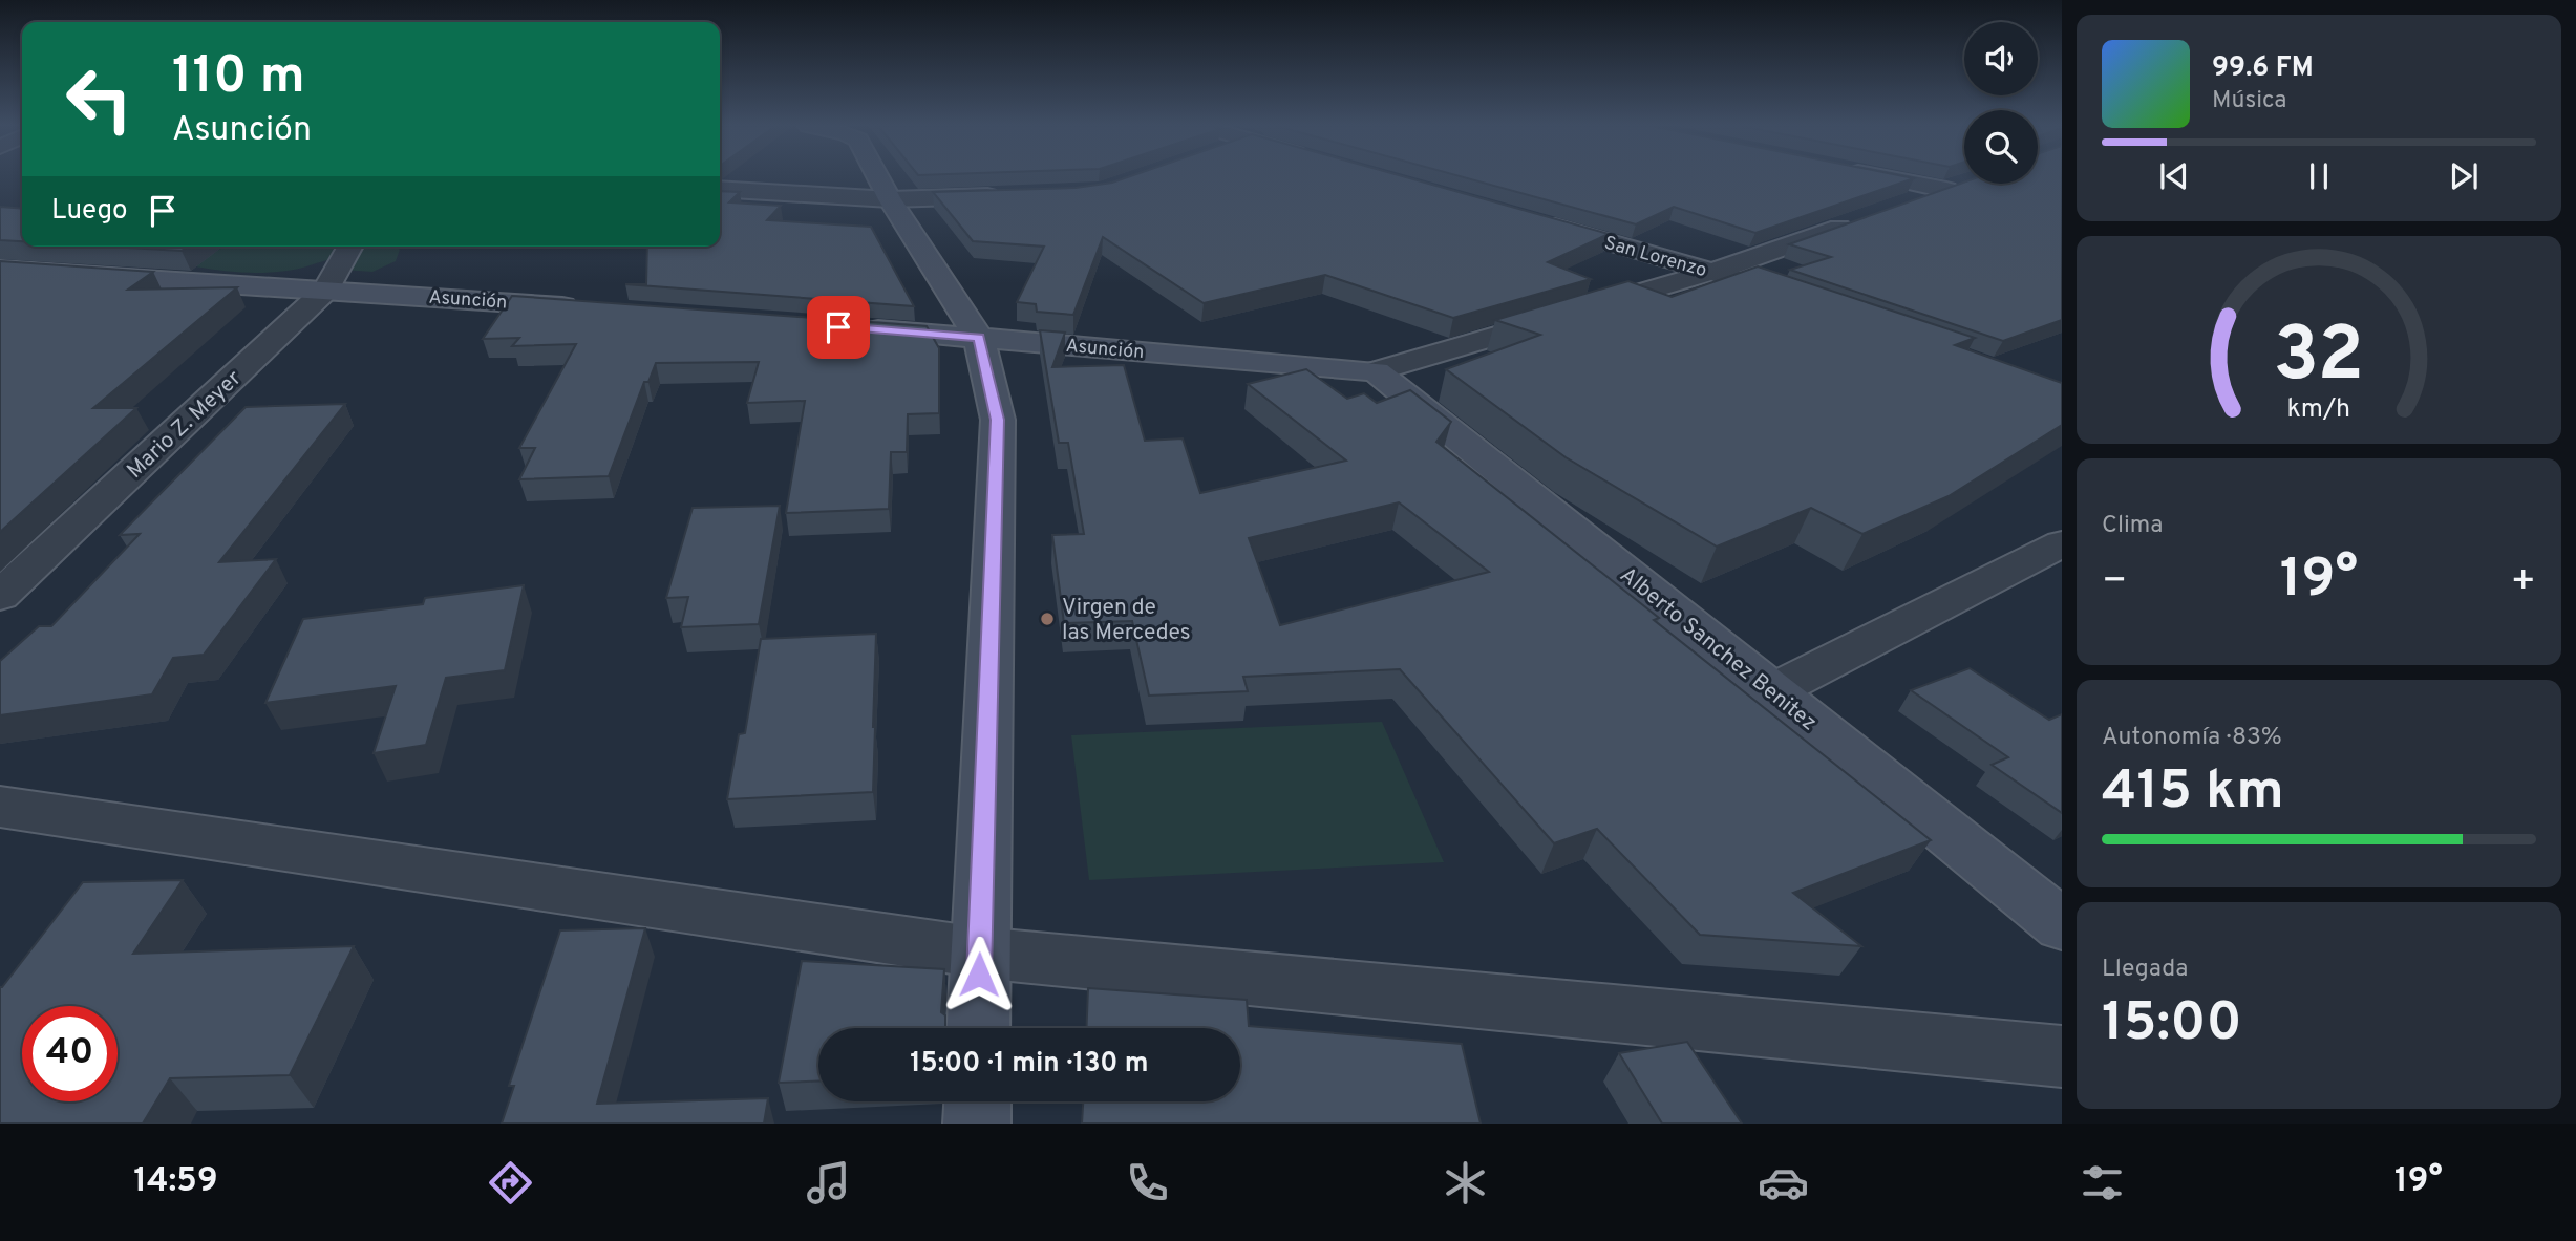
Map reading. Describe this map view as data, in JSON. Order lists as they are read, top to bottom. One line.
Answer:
{"streets":{"street":["San Lorenzo","Asunción","Mario Z. Meyer","Alberto Sanchez Benitez"]},"crossings":[["Asunción","Mario Z. Meyer"],["Asunción","Alberto Sanchez Benitez"]],"places":["Virgen de las Mercedes"],"page":{"turn":["110 m","Asunción"],"song":["99.6 FM","Música"],"then":"Luego","tile":["Clima",["Autonomía · 83%","415 km"],["Llegada","15:00"]],"heat":["−","19°","+"],"limit":"40","trip":"15:00 · 1 min · 130 m","tabs":["14:59","19°"],"gauge":["32","km/h"]}}
